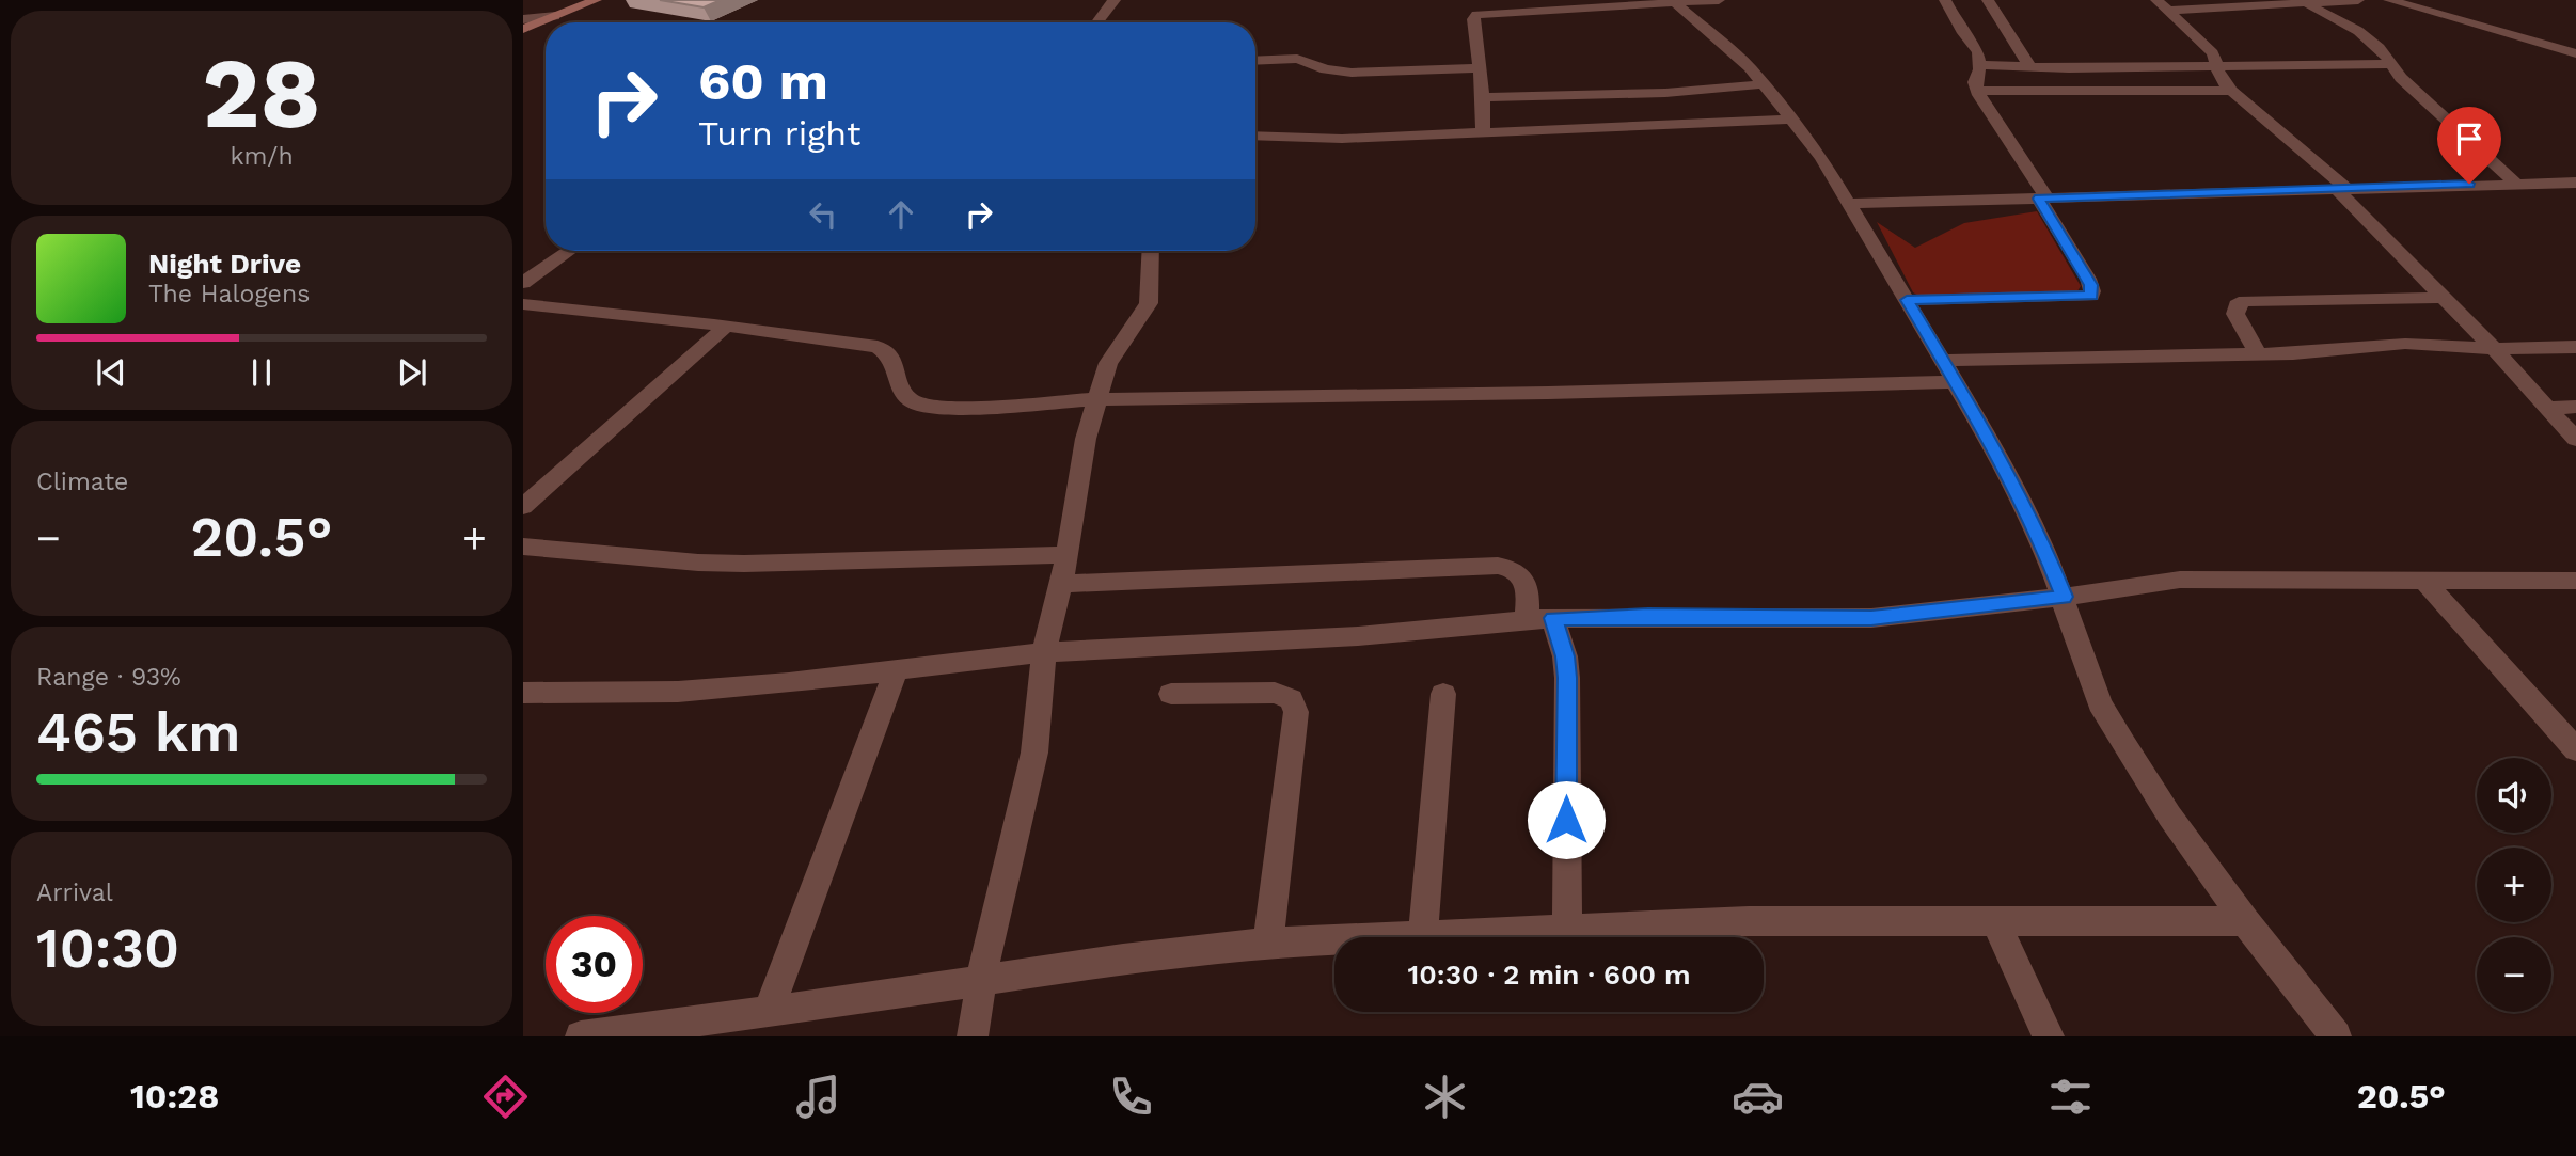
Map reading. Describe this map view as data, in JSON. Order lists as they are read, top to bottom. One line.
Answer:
{"page":{"tile":[["28","km/h"],"Climate",["Range · 93%","465 km"],["Arrival","10:30"]],"turn":["60 m","Turn right"],"song":["Night Drive","The Halogens"],"heat":["−","20.5°","+"],"map_buttons":["+","−"],"limit":"30","trip":"10:30 · 2 min · 600 m","tabs":["10:28","20.5°"]}}
